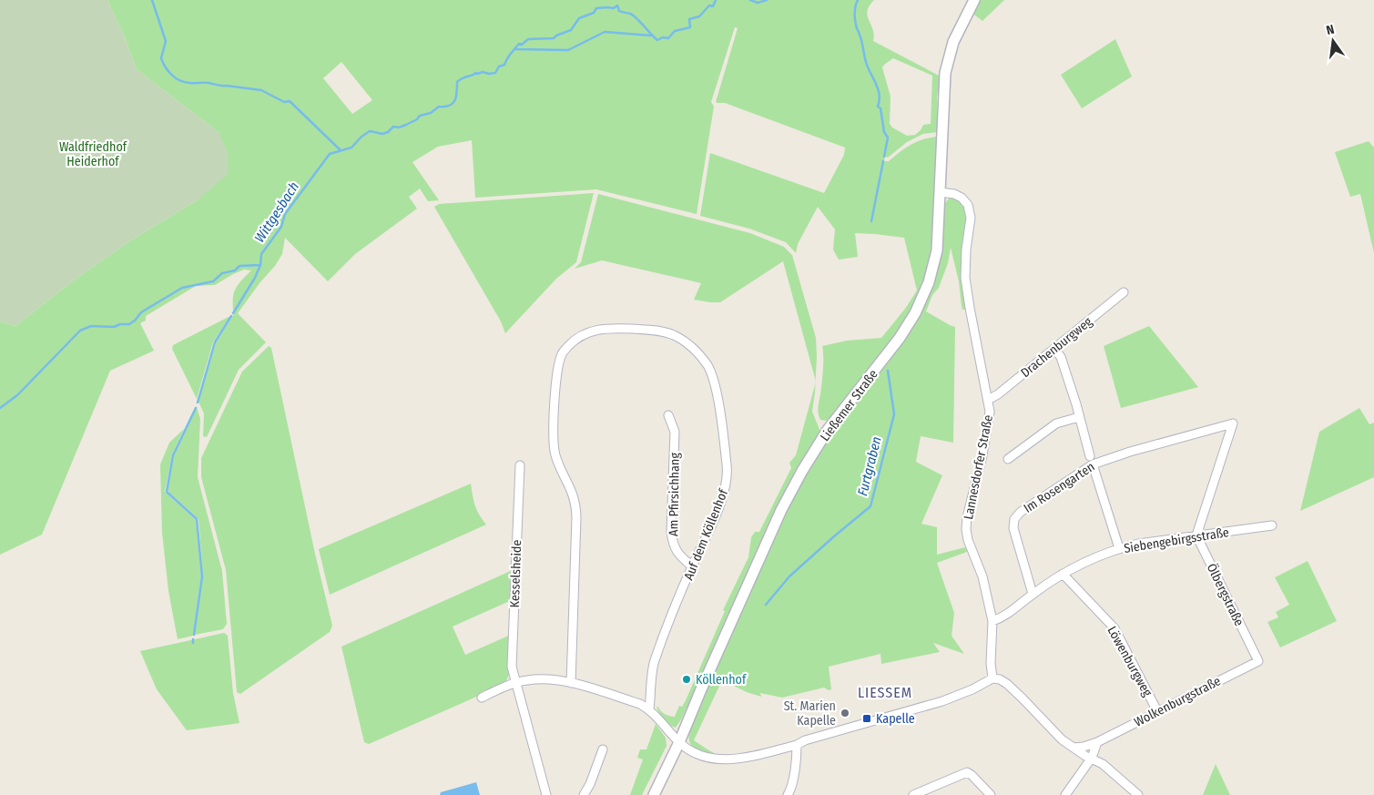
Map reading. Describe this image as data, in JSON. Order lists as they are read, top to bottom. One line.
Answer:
{"streets":{"street":["Drachenburgweg","Ließemer Straße","Lannesdorfer Straße","Im Rosengarten","Am Pfirsichhang","Auf dem Köllenhof","Siebengebirgsstraße","Kesselsheide","Ölbergstraße","Löwenburgweg","Wolkenburgstraße"]},"crossings":[["Drachenburgweg","Lannesdorfer Straße"],["Ließemer Straße","Lannesdorfer Straße"],["Lannesdorfer Straße","Siebengebirgsstraße"],["Im Rosengarten","Siebengebirgsstraße"],["Im Rosengarten","Ölbergstraße"],["Am Pfirsichhang","Auf dem Köllenhof"],["Siebengebirgsstraße","Ölbergstraße"],["Siebengebirgsstraße","Löwenburgweg"],["Ölbergstraße","Wolkenburgstraße"],["Löwenburgweg","Wolkenburgstraße"]],"districts":["LIESSEM"],"water":["Wittgesbach","Furtgraben"],"parks":["Waldfriedhof Heiderhof"],"places":{"other":["Köllenhof","St. Marien Kapelle"],"transit":["Kapelle"]},"north":"top"}
